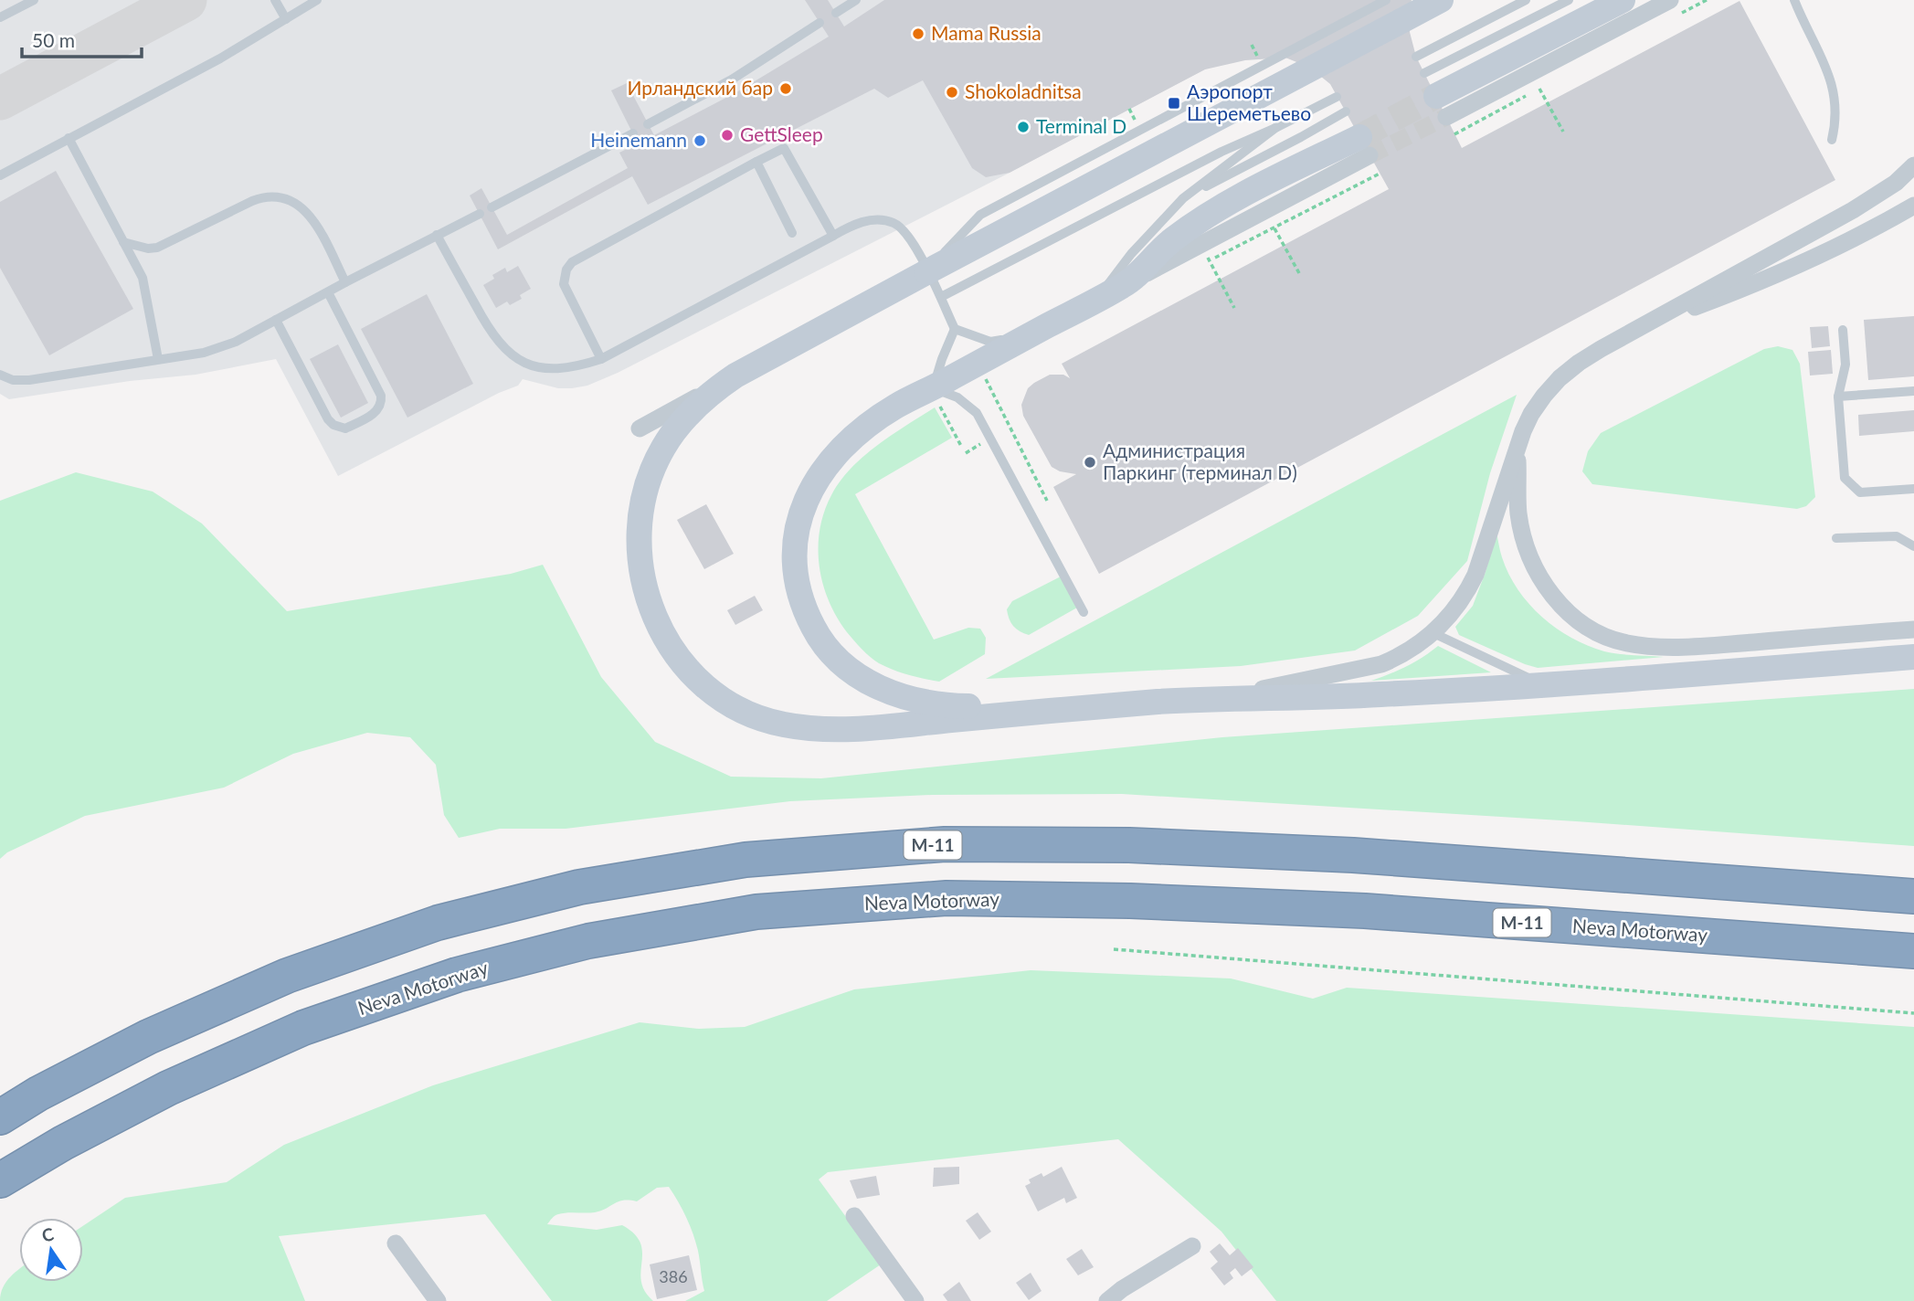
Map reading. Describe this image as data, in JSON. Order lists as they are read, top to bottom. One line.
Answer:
{"streets":{"highway":["М-11","Neva Motorway"]},"places":{"other":["Mama Russia","Ирландский бар","Shokoladnitsa","Terminal D","GettSleep","Heinemann","Администрация Паркинг (терминал D)"],"transit":["Аэропорт Шереметьево"]},"house_numbers":["386"],"scale_bar":"50 m","north":"top"}
